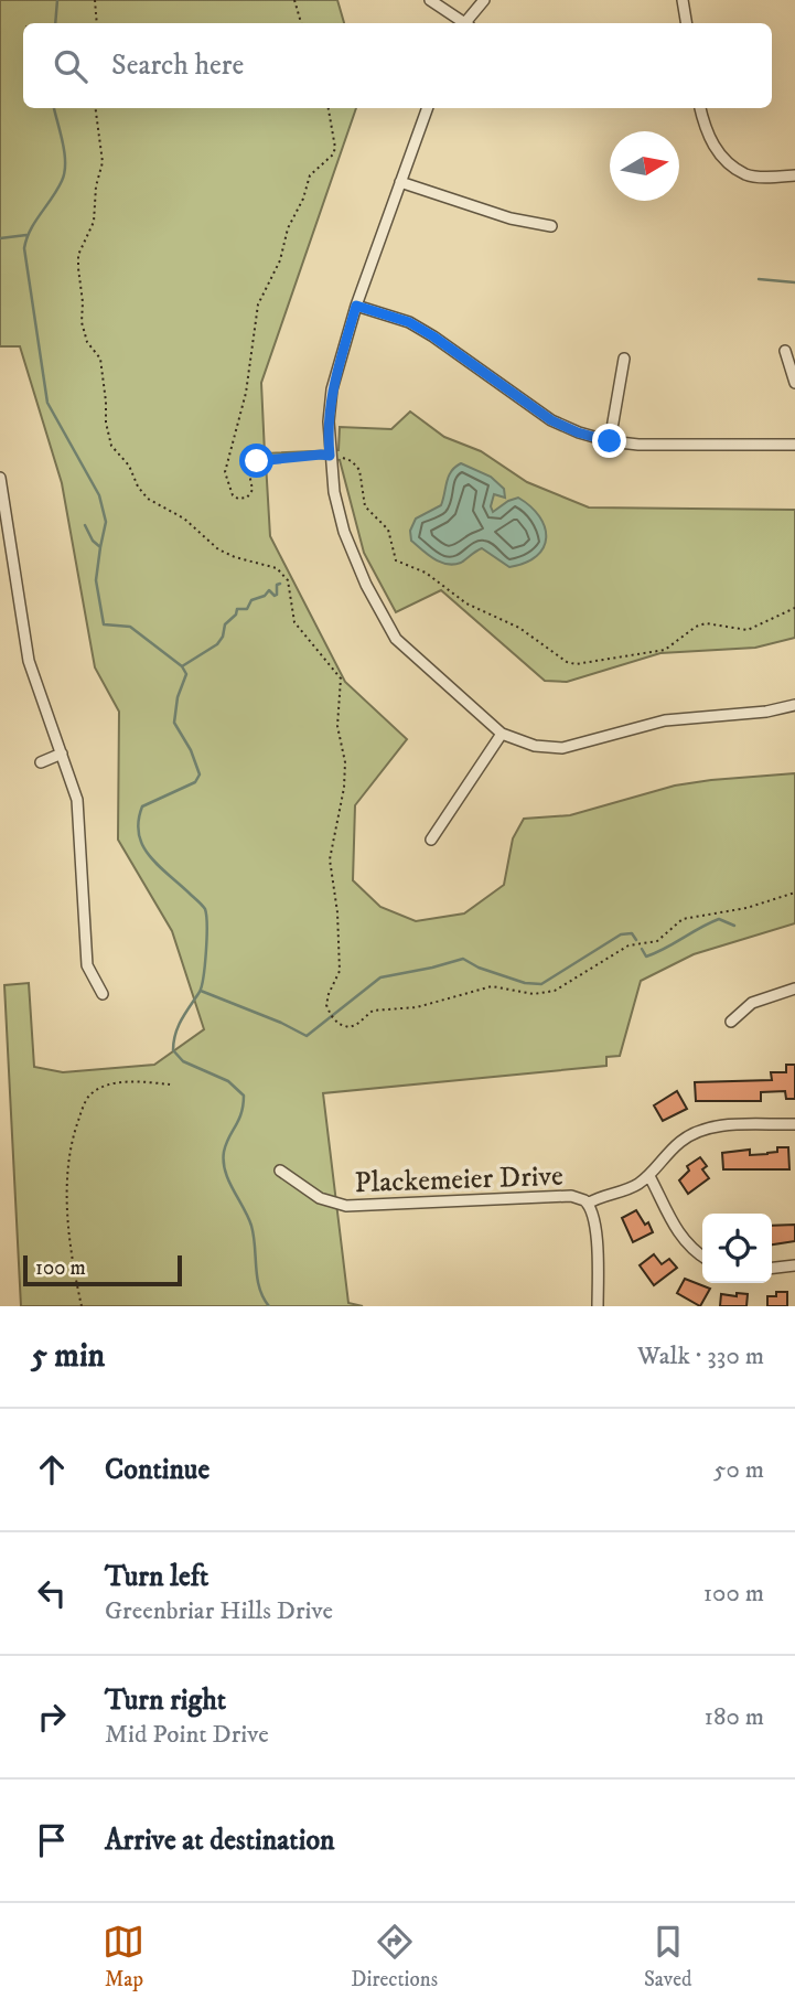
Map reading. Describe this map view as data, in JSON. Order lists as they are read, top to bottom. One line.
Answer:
{"streets":{"street":["Plackemeier Drive"]},"scale_bar":"100 m","north":"right","page":{"search":"Search here","scale":"100 m","heading":["5 min","Walk · 330 m"],"list":[["Continue","50 m"],["Turn left","Greenbriar Hills Drive","100 m"],["Turn right","Mid Point Drive","180 m"],"Arrive at destination"],"nav":["Map","Directions","Saved"]}}
